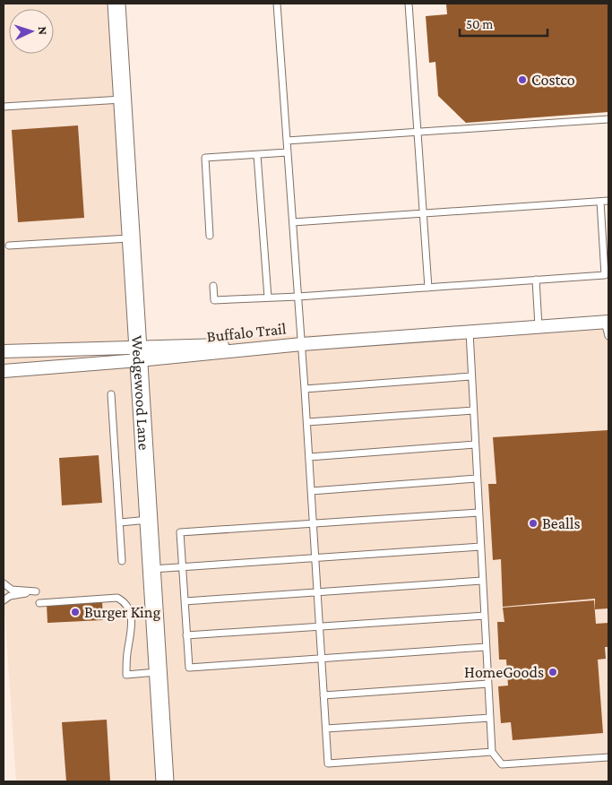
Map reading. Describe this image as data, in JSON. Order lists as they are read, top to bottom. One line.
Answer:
{"streets":{"street":["Buffalo Trail","Wedgewood Lane"]},"crossings":[["Buffalo Trail","Wedgewood Lane"]],"places":["Costco","Bealls","Burger King","HomeGoods"],"scale_bar":"50 m","north":"right"}
